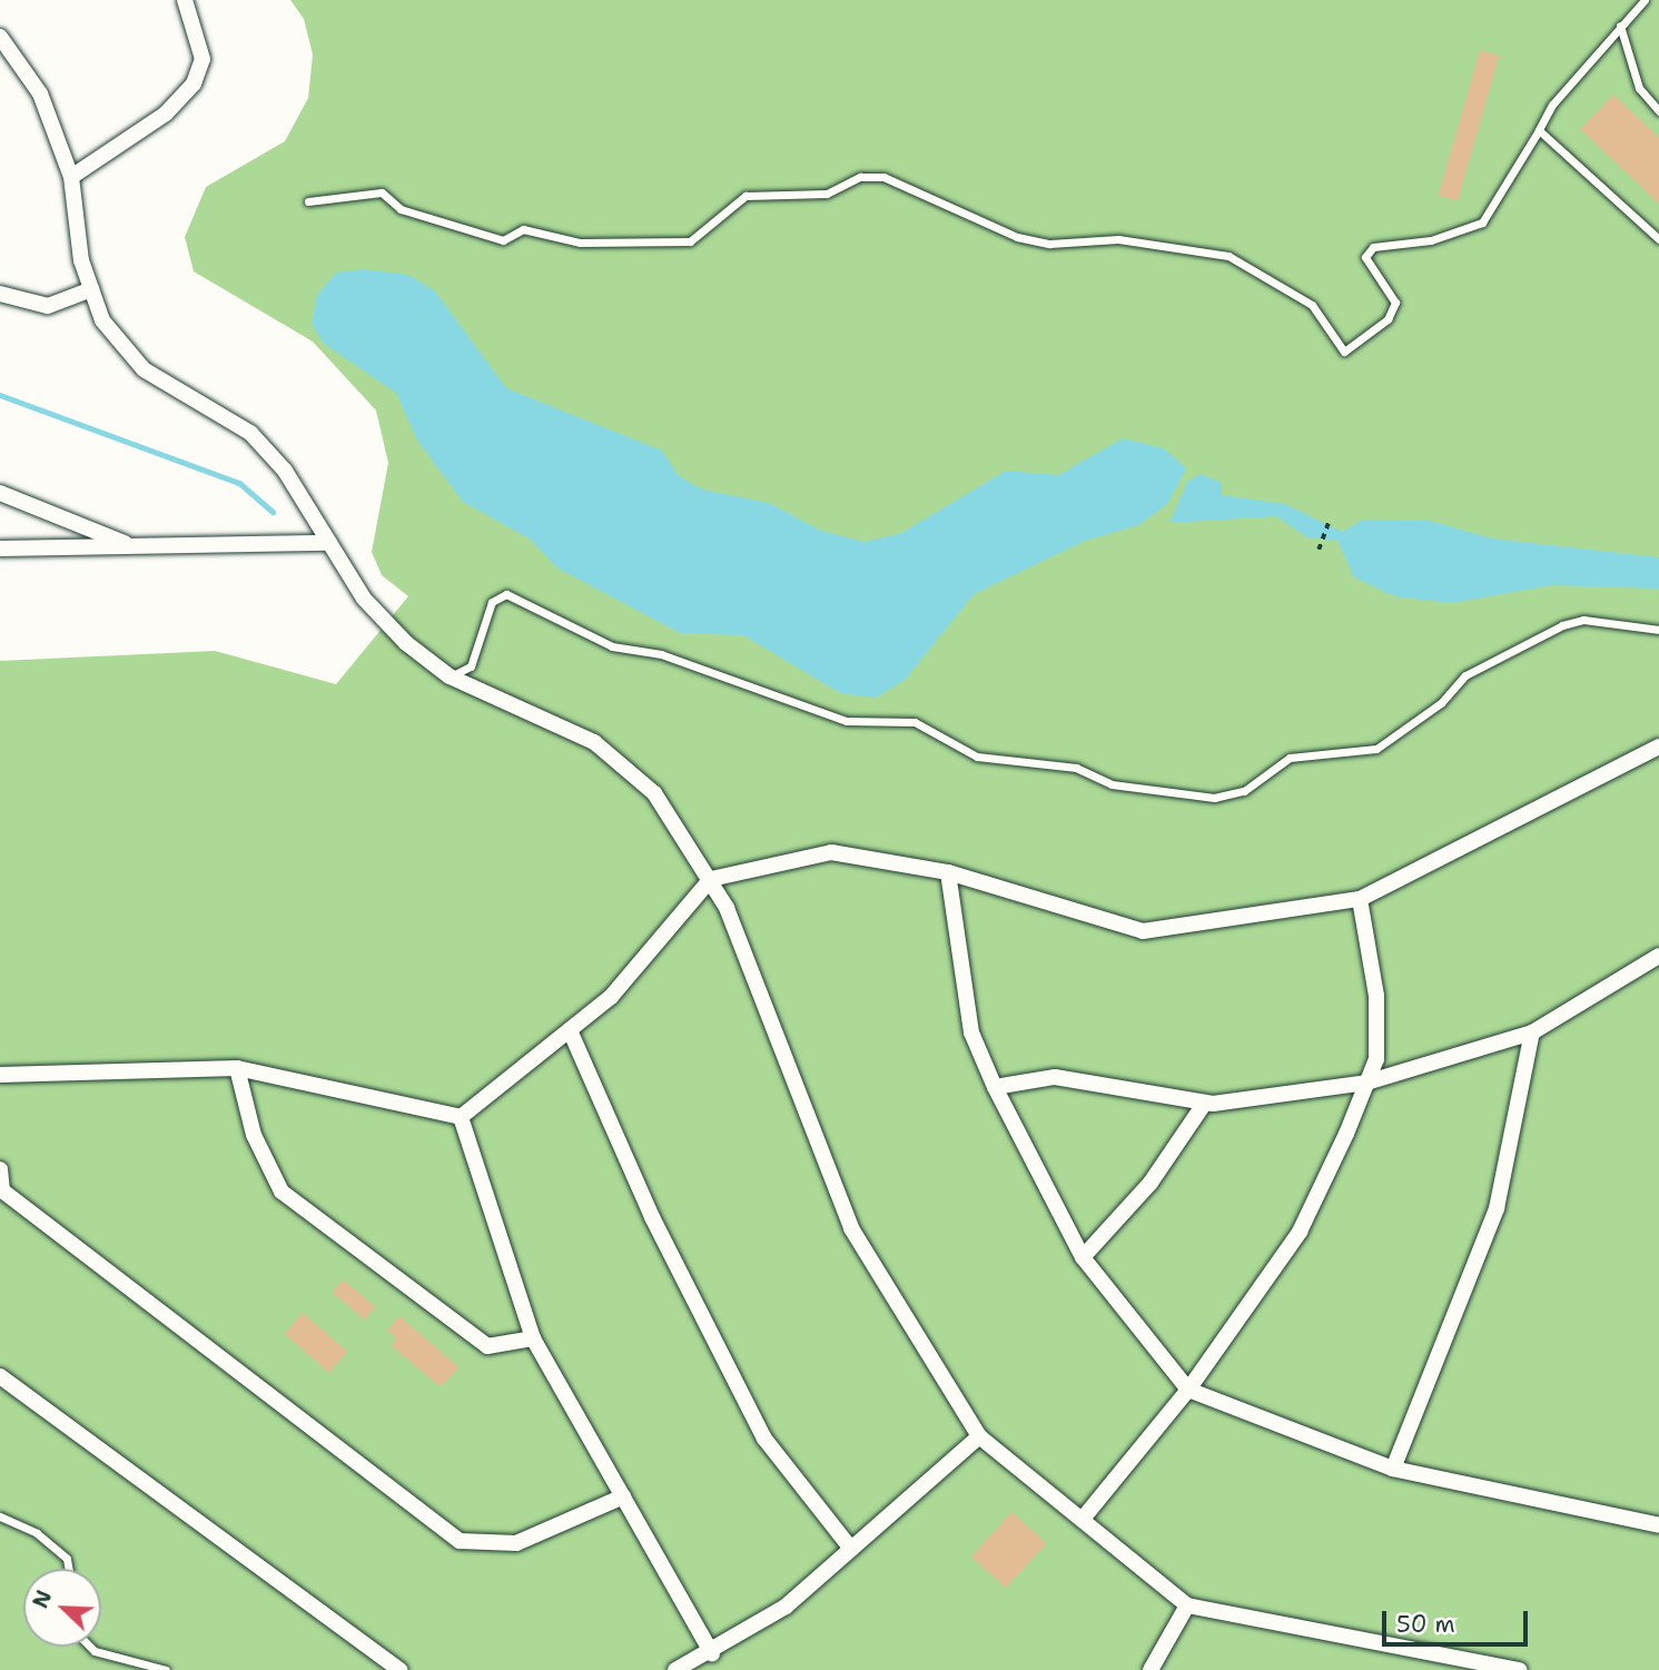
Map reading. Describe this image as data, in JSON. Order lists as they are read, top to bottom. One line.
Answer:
{"scale_bar":"50 m","north":"top left"}
